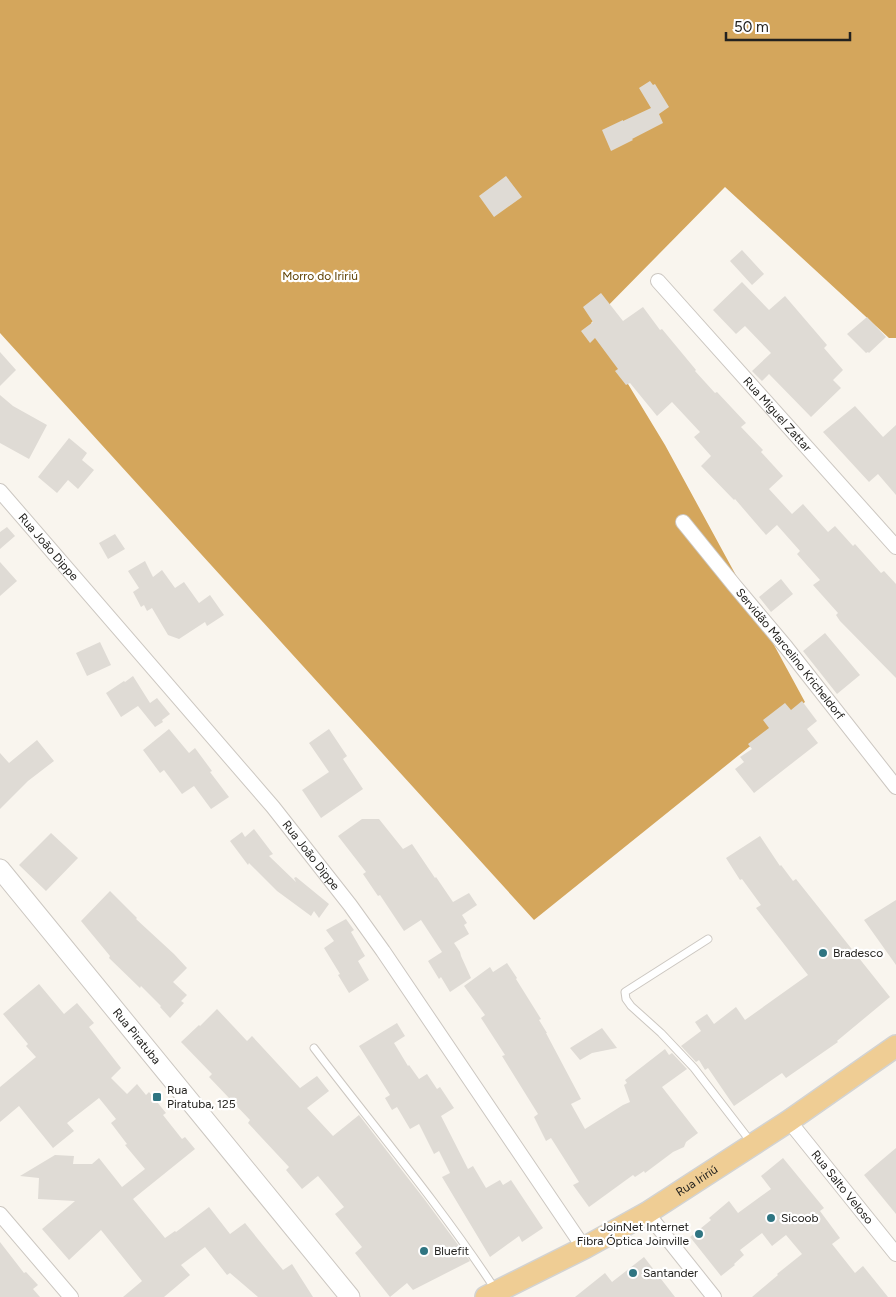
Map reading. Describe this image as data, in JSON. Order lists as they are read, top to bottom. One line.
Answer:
{"streets":{"main road":["Rua Piratuba","Rua Iririú"],"street":["Rua Miguel Zattar","Rua João Dippe","Servidão Marcelino Kricheldorf","Rua Salto Veloso"]},"crossings":[["Rua João Dippe","Rua Iririú"],["Rua Iririú","Rua Salto Veloso"]],"parks":["Morro do Iririú"],"places":{"other":["Bradesco","Sicoob","JoinNet Internet Fibra Óptica Joinville","Bluefit","Santander"],"transit":["Rua Piratuba, 125"]},"scale_bar":"50 m"}
